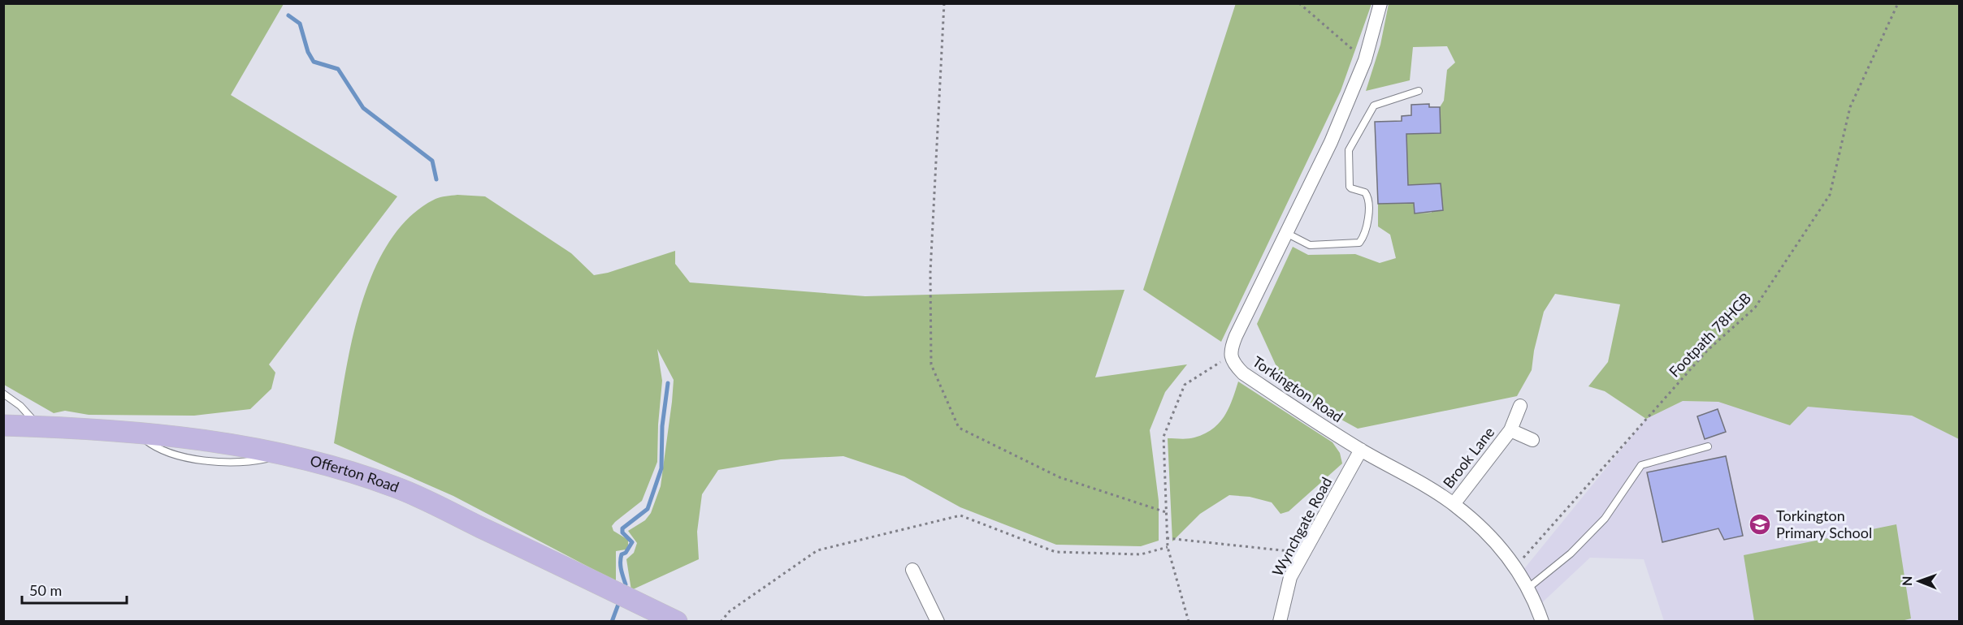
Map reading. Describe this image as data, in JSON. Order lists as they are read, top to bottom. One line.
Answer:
{"streets":{"main road":["Offerton Road"],"street":["Torkington Road","Brook Lane","Wynchgate Road"],"path":["Footpath 78HGB"]},"crossings":[["Footpath 78HGB","Torkington Road"],["Torkington Road","Brook Lane"],["Torkington Road","Wynchgate Road"]],"places":{"school or university":["Torkington Primary School"]},"scale_bar":"50 m","north":"left"}
